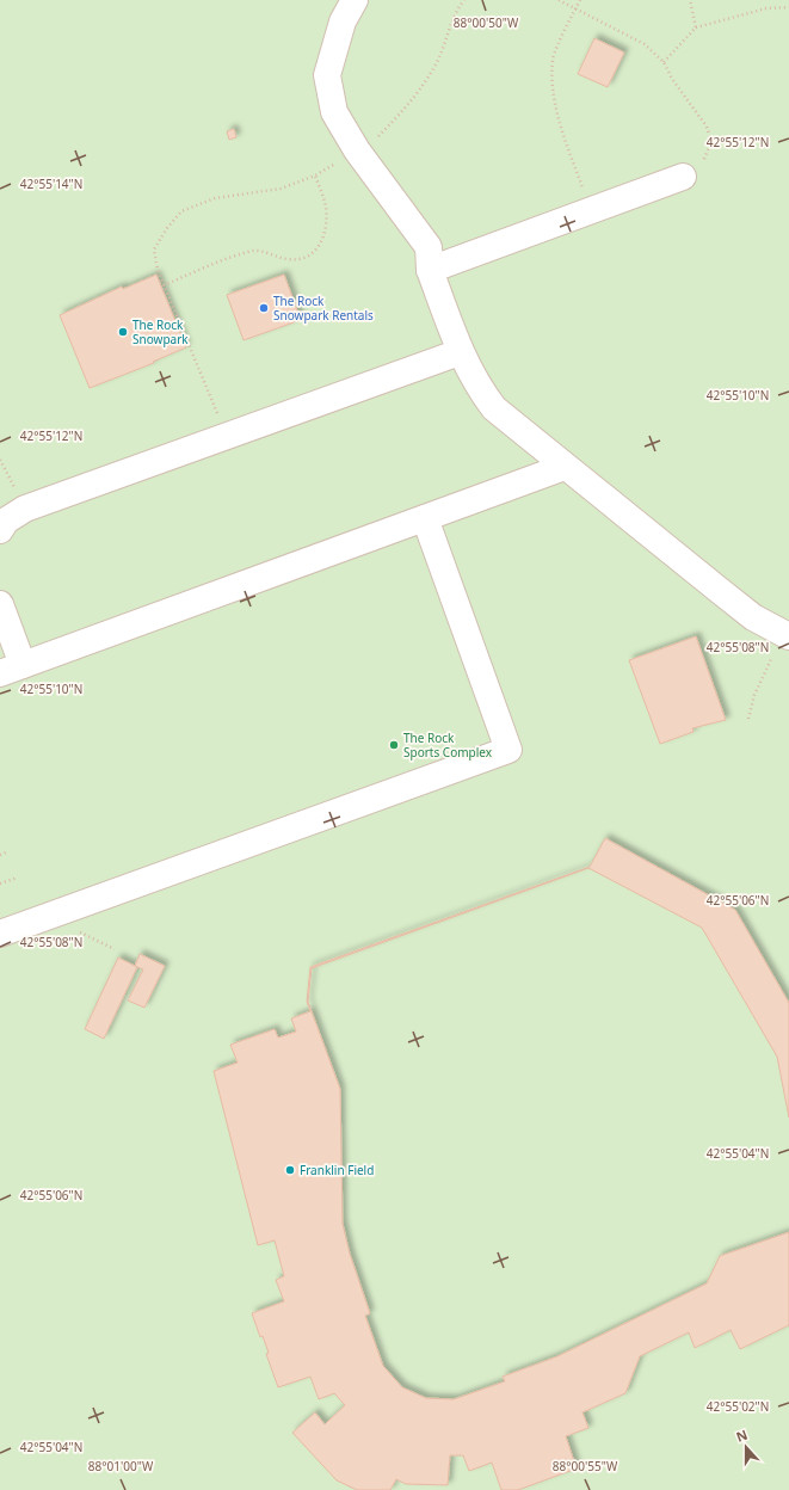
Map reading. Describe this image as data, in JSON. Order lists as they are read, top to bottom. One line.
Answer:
{"places":["The Rock Snowpark Rentals","The Rock Snowpark","The Rock Sports Complex","Franklin Field"],"north":"top","coordinates":["88°00'50\"W","42°55'12\"N","42°55'14\"N","42°55'10\"N","42°55'08\"N","42°55'06\"N","42°55'04\"N","42°55'02\"N","88°01'00\"W","88°00'55\"W"]}
